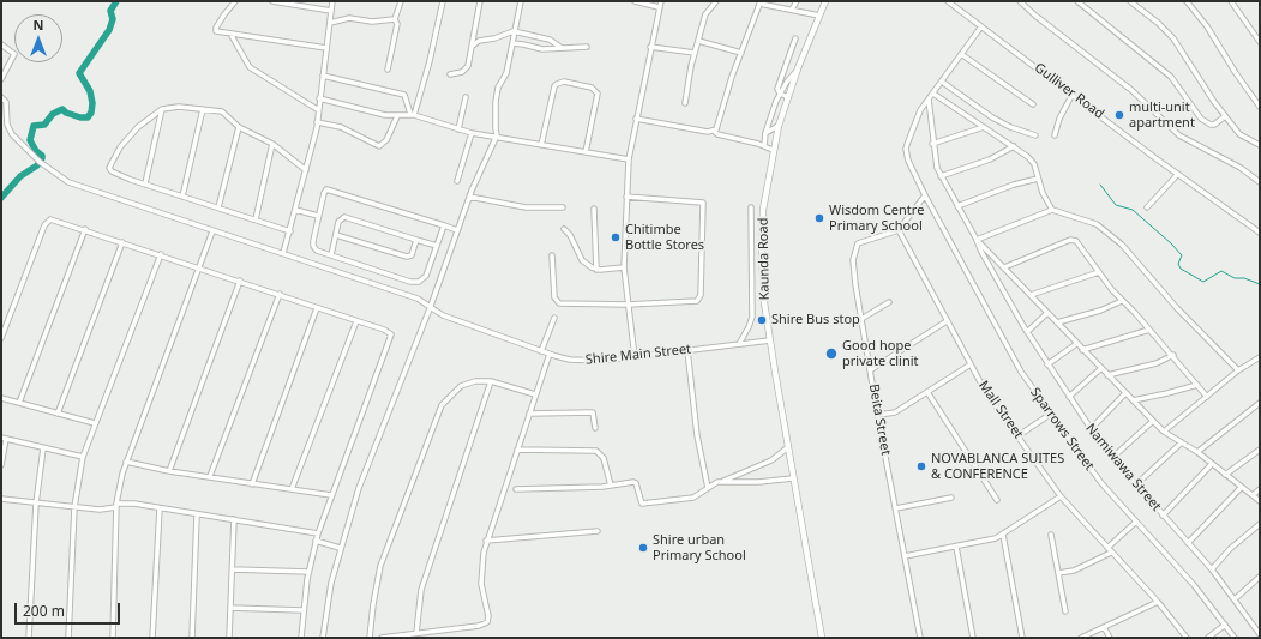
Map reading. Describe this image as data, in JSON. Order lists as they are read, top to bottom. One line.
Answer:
{"streets":{"main road":["Kaunda Road"],"street":["Gulliver Road","Shire Main Street","Mall Street","Beita Street","Sparrows Street","Namiwawa Street"]},"crossings":[["Gulliver Road","Sparrows Street"],["Kaunda Road","Shire Main Street"],["Mall Street","Beita Street"]],"places":["multi-unit apartment","Wisdom Centre Primary School","Chitimbe Bottle Stores","Shire Bus stop","Good hope private clinit","NOVABLANCA SUITES & CONFERENCE","Shire urban Primary School"],"scale_bar":"200 m","north":"top"}
